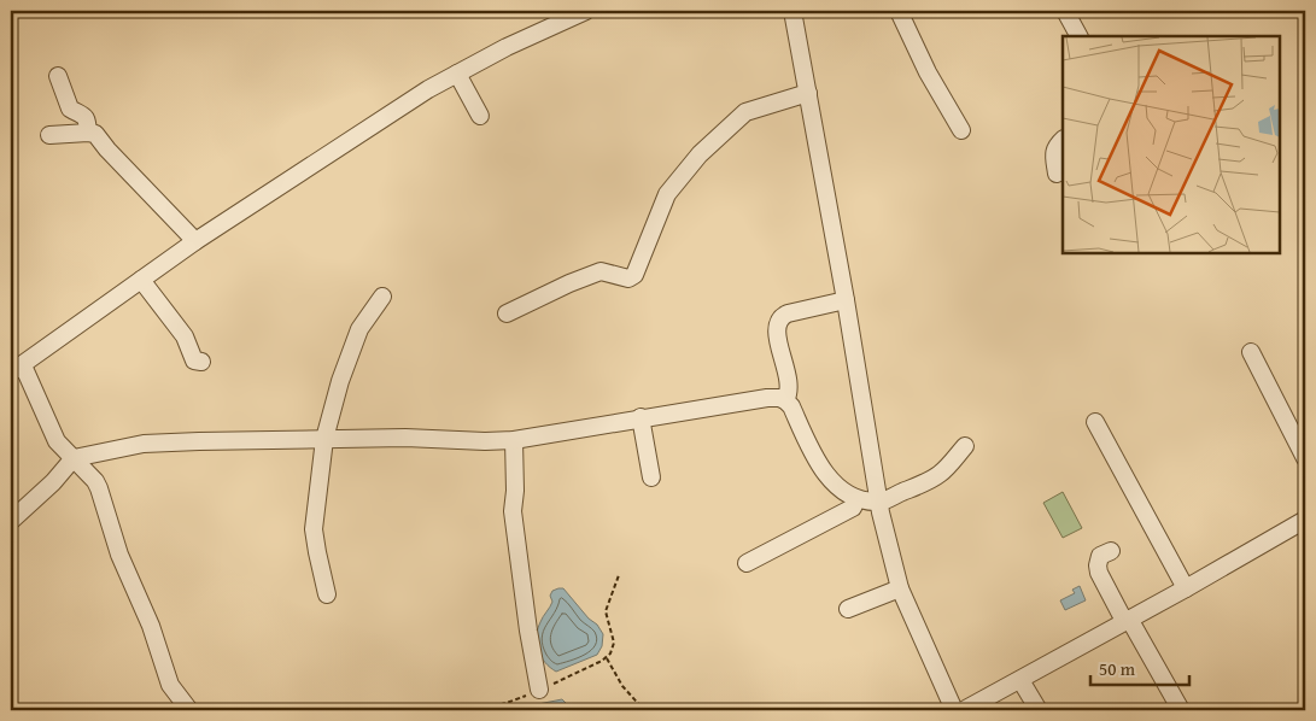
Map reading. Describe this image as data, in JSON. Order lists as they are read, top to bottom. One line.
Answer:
{"scale_bar":"50 m"}
